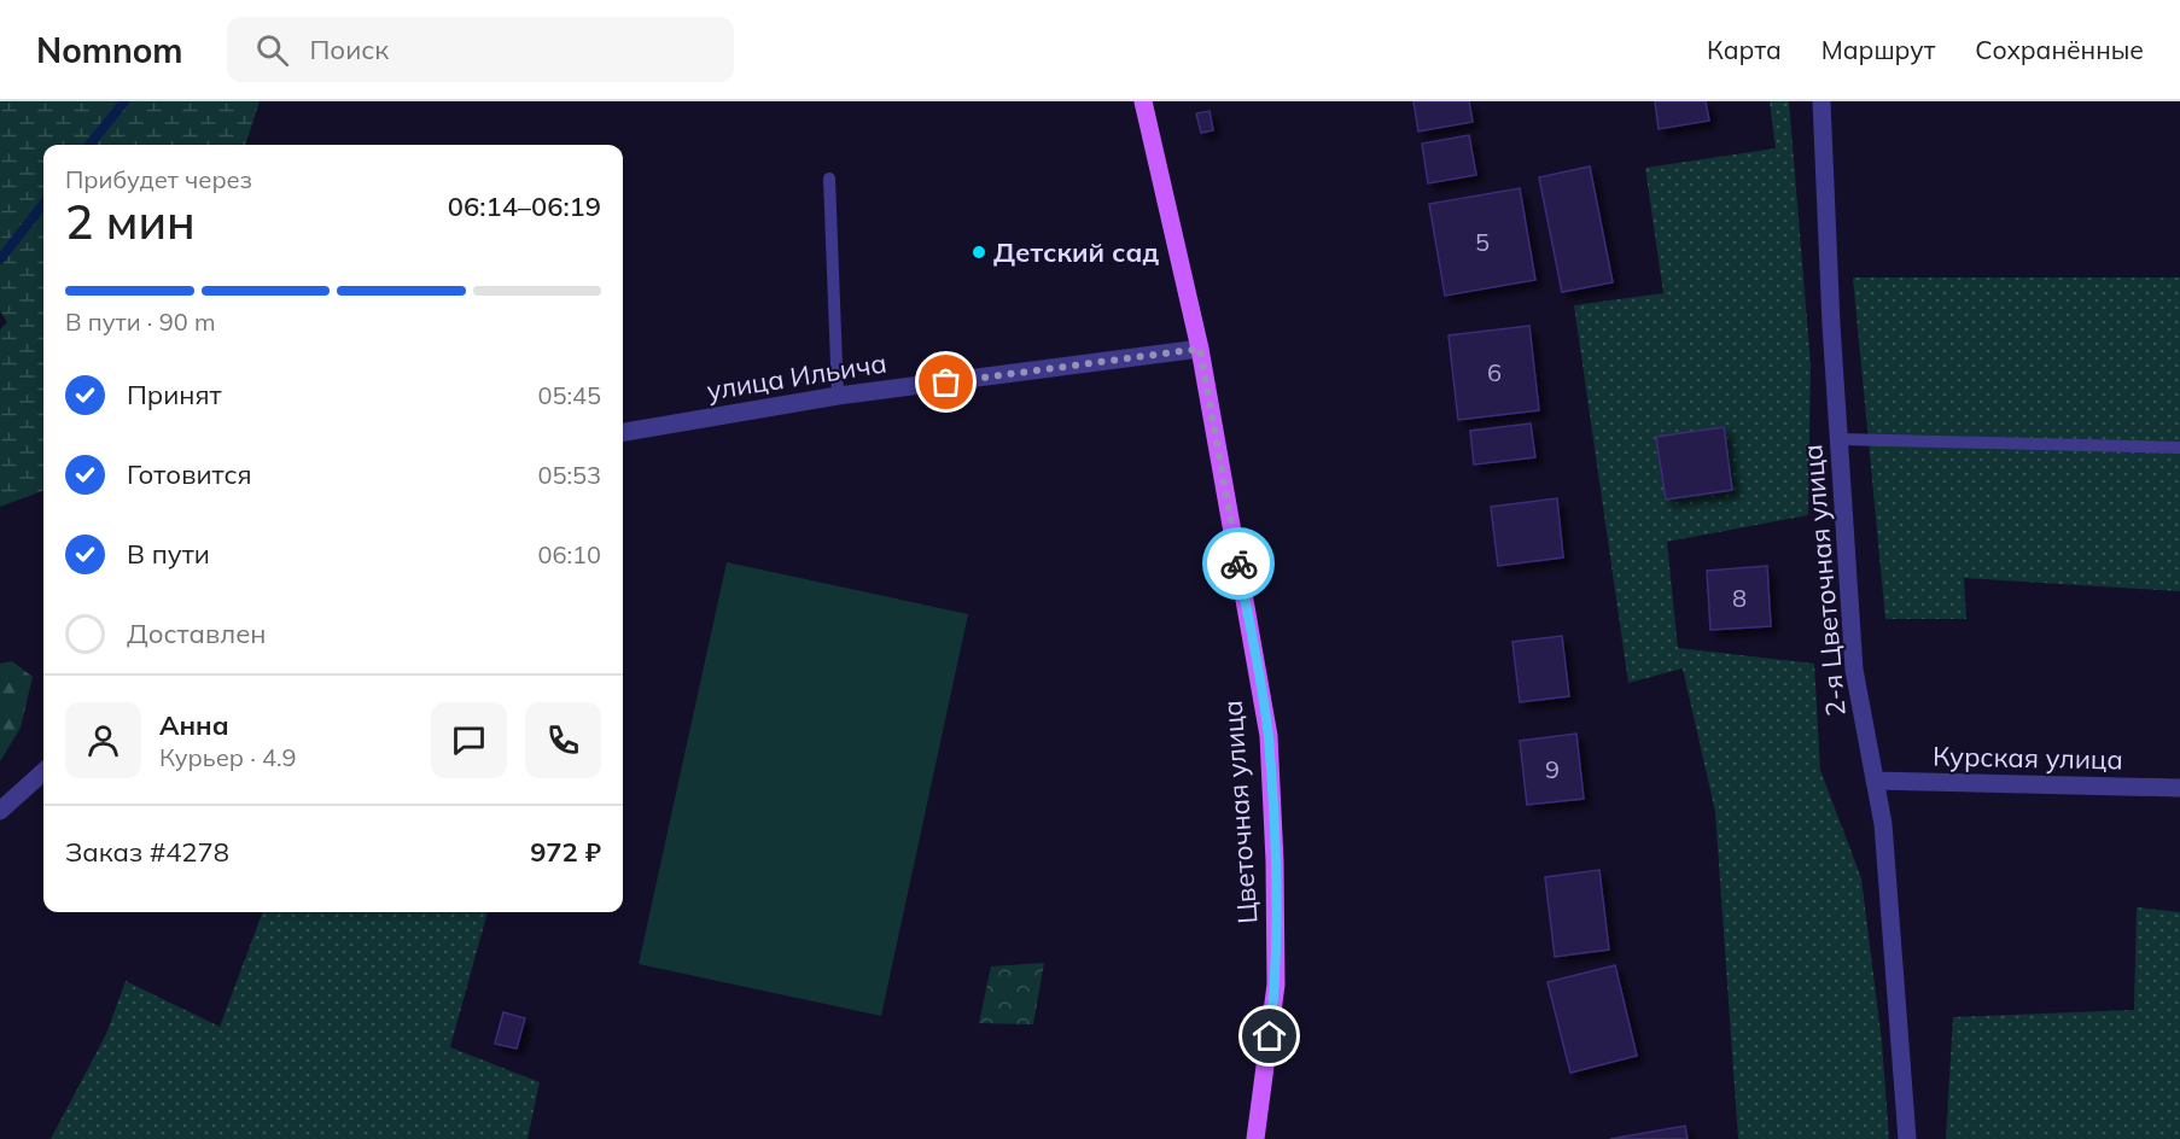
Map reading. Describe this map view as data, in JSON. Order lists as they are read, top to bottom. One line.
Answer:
{"streets":{"main road":["Цветочная улица"],"street":["улица Ильича","2-я Цветочная улица","Курская улица"]},"crossings":[["улица Ильича","Цветочная улица"],["2-я Цветочная улица","Курская улица"]],"places":["Детский сад"],"house_numbers":["5","6","8","9"],"page":{"header":"Nomnom","search":"Поиск","nav":["Карта","Маршрут","Сохранённые"],"heading":["2 мин","Прибудет через","06:14–06:19"],"panel":["Анна","Курьер · 4.9","Заказ #4278","972 ₽"],"bar":"В пути · 90 m","list":[["Принят","05:45"],["Готовится","05:53"],["В пути","06:10"],"Доставлен"]}}
